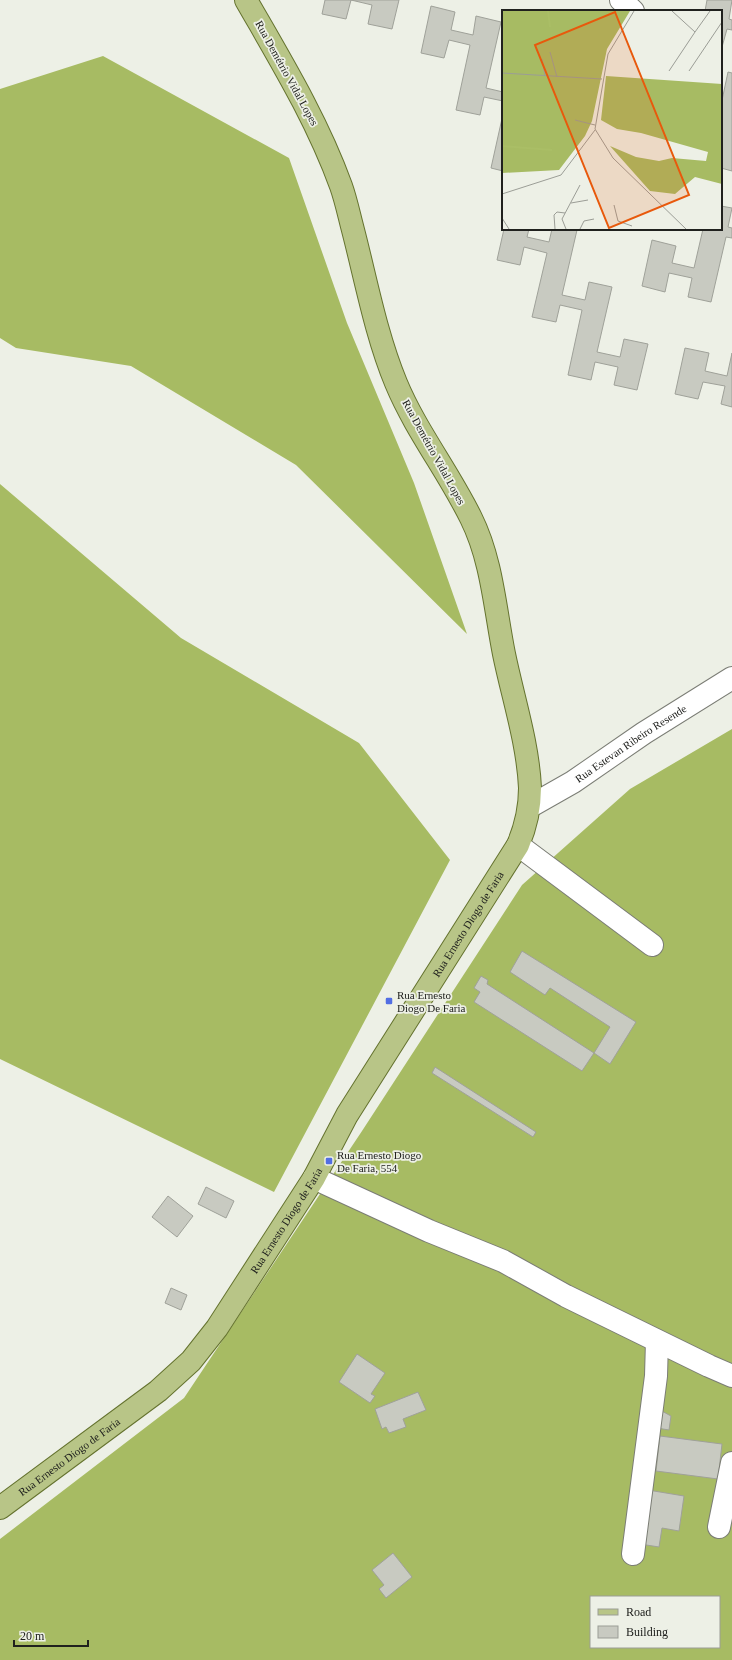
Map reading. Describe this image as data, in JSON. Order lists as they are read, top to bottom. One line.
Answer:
{"streets":{"main road":["Rua Demétrio Vidal Lopes","Rua Ernesto Diogo de Faria"],"street":["Rua Estevan Ribeiro Resende"]},"crossings":[["Rua Demétrio Vidal Lopes","Rua Estevan Ribeiro Resende"],["Rua Demétrio Vidal Lopes","Rua Ernesto Diogo de Faria"],["Rua Estevan Ribeiro Resende","Rua Ernesto Diogo de Faria"]],"places":{"transit":["Rua Ernesto Diogo De Faria","Rua Ernesto Diogo De Faria, 554"]},"legend":["Road","Building"],"scale_bar":"20 m"}
